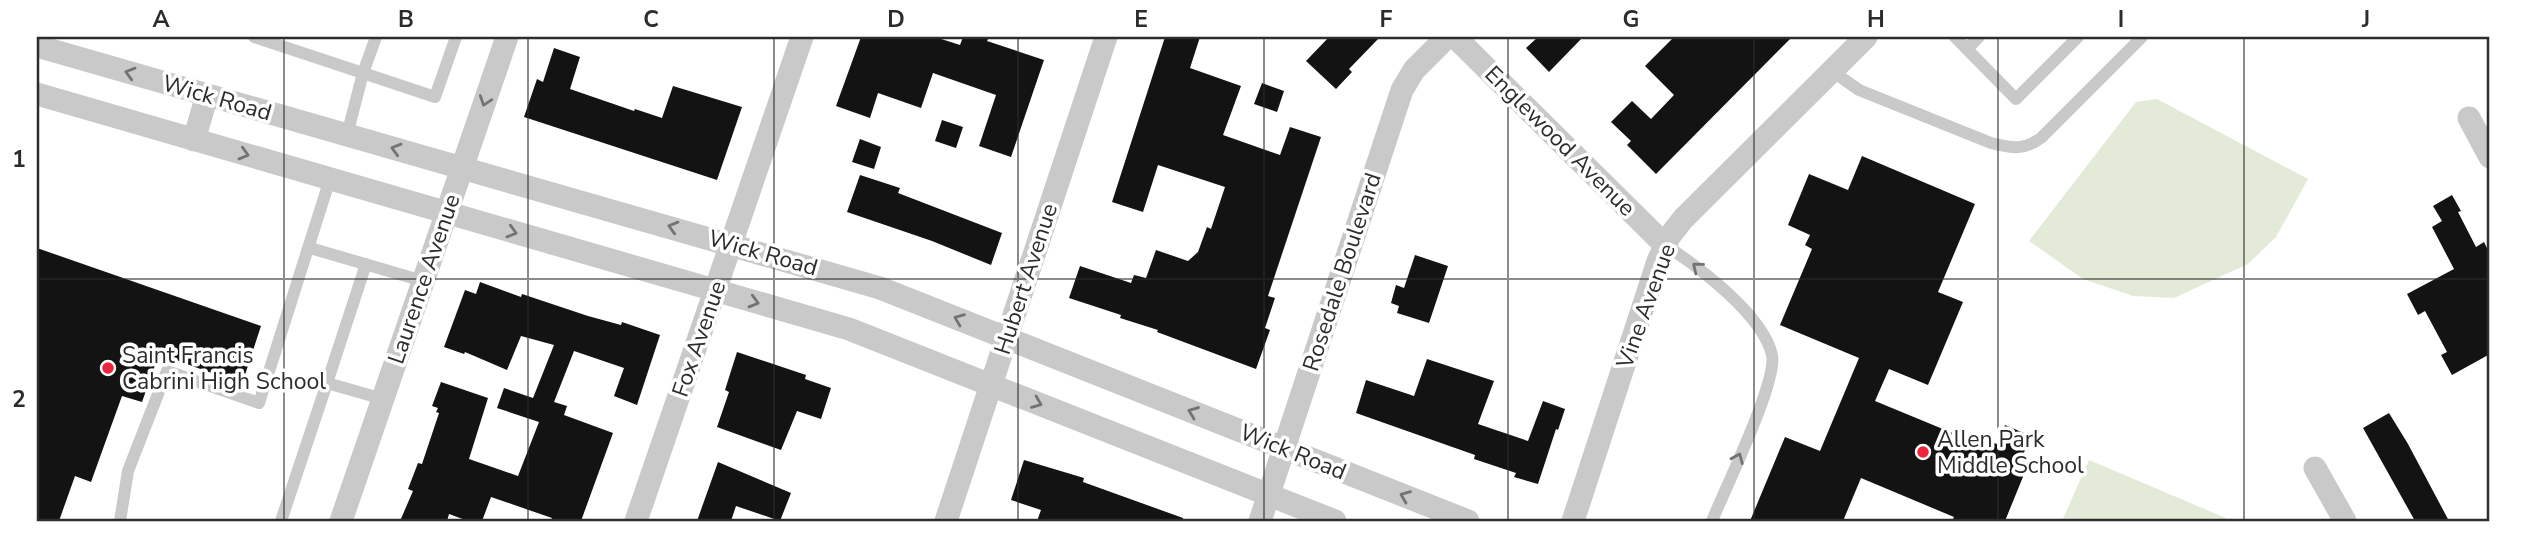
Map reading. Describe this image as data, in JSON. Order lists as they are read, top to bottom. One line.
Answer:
{"streets":{"street":["Wick Road","Englewood Avenue","Rosedale Boulevard","Laurence Avenue","Hubert Avenue","Vine Avenue","Fox Avenue"]},"crossings":[["Wick Road","Rosedale Boulevard"],["Wick Road","Laurence Avenue"],["Wick Road","Hubert Avenue"],["Wick Road","Fox Avenue"],["Englewood Avenue","Vine Avenue"]],"places":["Saint Francis Cabrini High School","Allen Park Middle School"],"grid":{"columns":["A","B","C","D","E","F","G","H","I","J"],"rows":["1","2"]}}
